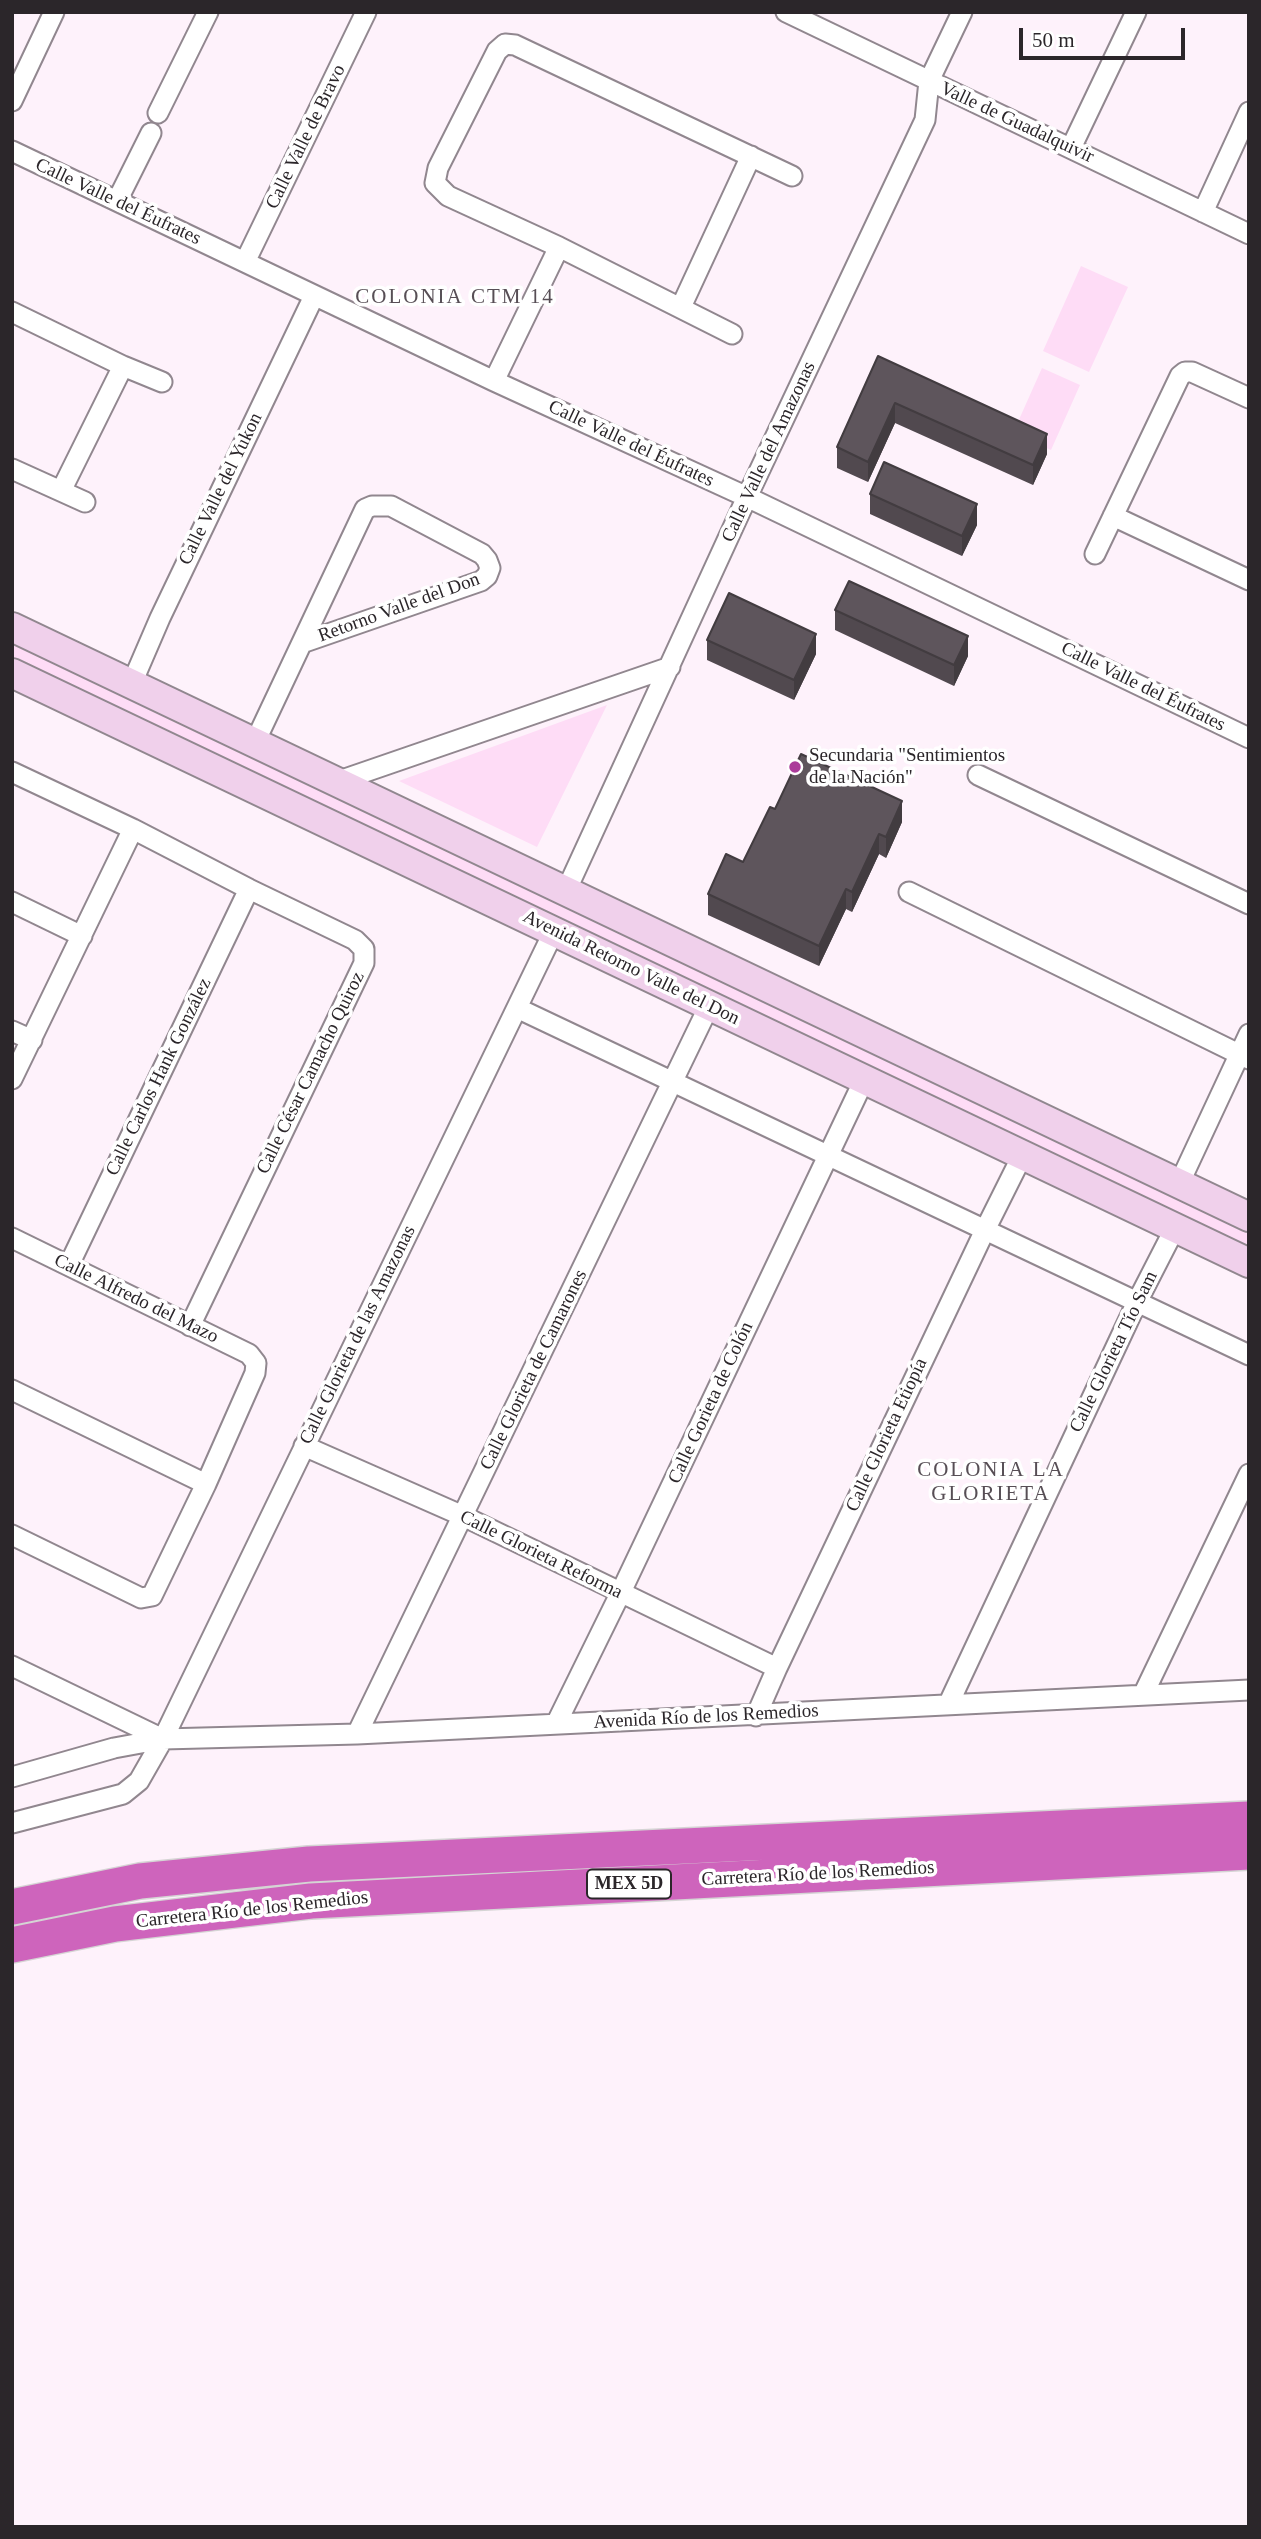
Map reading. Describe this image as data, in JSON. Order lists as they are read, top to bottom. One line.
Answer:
{"streets":{"highway":["Carretera Río de los Remedios","MEX 5D"],"street":["Valle de Guadalquivir","Calle Valle de Bravo","Calle Valle del Éufrates","Calle Valle del Amazonas","Calle Valle del Yukon","Retorno Valle del Don","Avenida Retorno Valle del Don","Calle César Camacho Quiroz","Calle Carlos Hank González","Calle Alfredo del Mazo","Calle Glorieta de las Amazonas","Calle Glorieta Tío Sam","Calle Glorieta de Camarones","Calle Gorieta de Colón","Calle Glorieta Etiopía","Calle Glorieta Reforma","Avenida Río de los Remedios"]},"crossings":[["Valle de Guadalquivir","Calle Valle del Amazonas"],["Calle Valle de Bravo","Calle Valle del Éufrates"],["Calle Valle del Éufrates","Calle Valle del Amazonas"],["Calle Valle del Éufrates","Calle Valle del Yukon"],["Avenida Retorno Valle del Don","Calle Glorieta de las Amazonas"],["Avenida Retorno Valle del Don","Calle Glorieta Tío Sam"],["Avenida Retorno Valle del Don","Calle Glorieta de Camarones"],["Avenida Retorno Valle del Don","Calle Gorieta de Colón"],["Avenida Retorno Valle del Don","Calle Glorieta Etiopía"],["Calle César Camacho Quiroz","Calle Carlos Hank González"],["Calle César Camacho Quiroz","Calle Alfredo del Mazo"],["Calle Carlos Hank González","Calle Alfredo del Mazo"],["Calle Glorieta de las Amazonas","Calle Glorieta Reforma"],["Calle Glorieta de las Amazonas","Avenida Río de los Remedios"],["Calle Glorieta Tío Sam","Avenida Río de los Remedios"],["Calle Glorieta de Camarones","Calle Glorieta Reforma"],["Calle Glorieta de Camarones","Avenida Río de los Remedios"],["Calle Gorieta de Colón","Calle Glorieta Reforma"],["Calle Gorieta de Colón","Avenida Río de los Remedios"],["Calle Glorieta Etiopía","Calle Glorieta Reforma"],["Calle Glorieta Etiopía","Avenida Río de los Remedios"]],"districts":["COLONIA CTM 14","COLONIA LA GLORIETA"],"places":["Secundaria \"Sentimientos de la Nación\""],"scale_bar":"50 m"}
